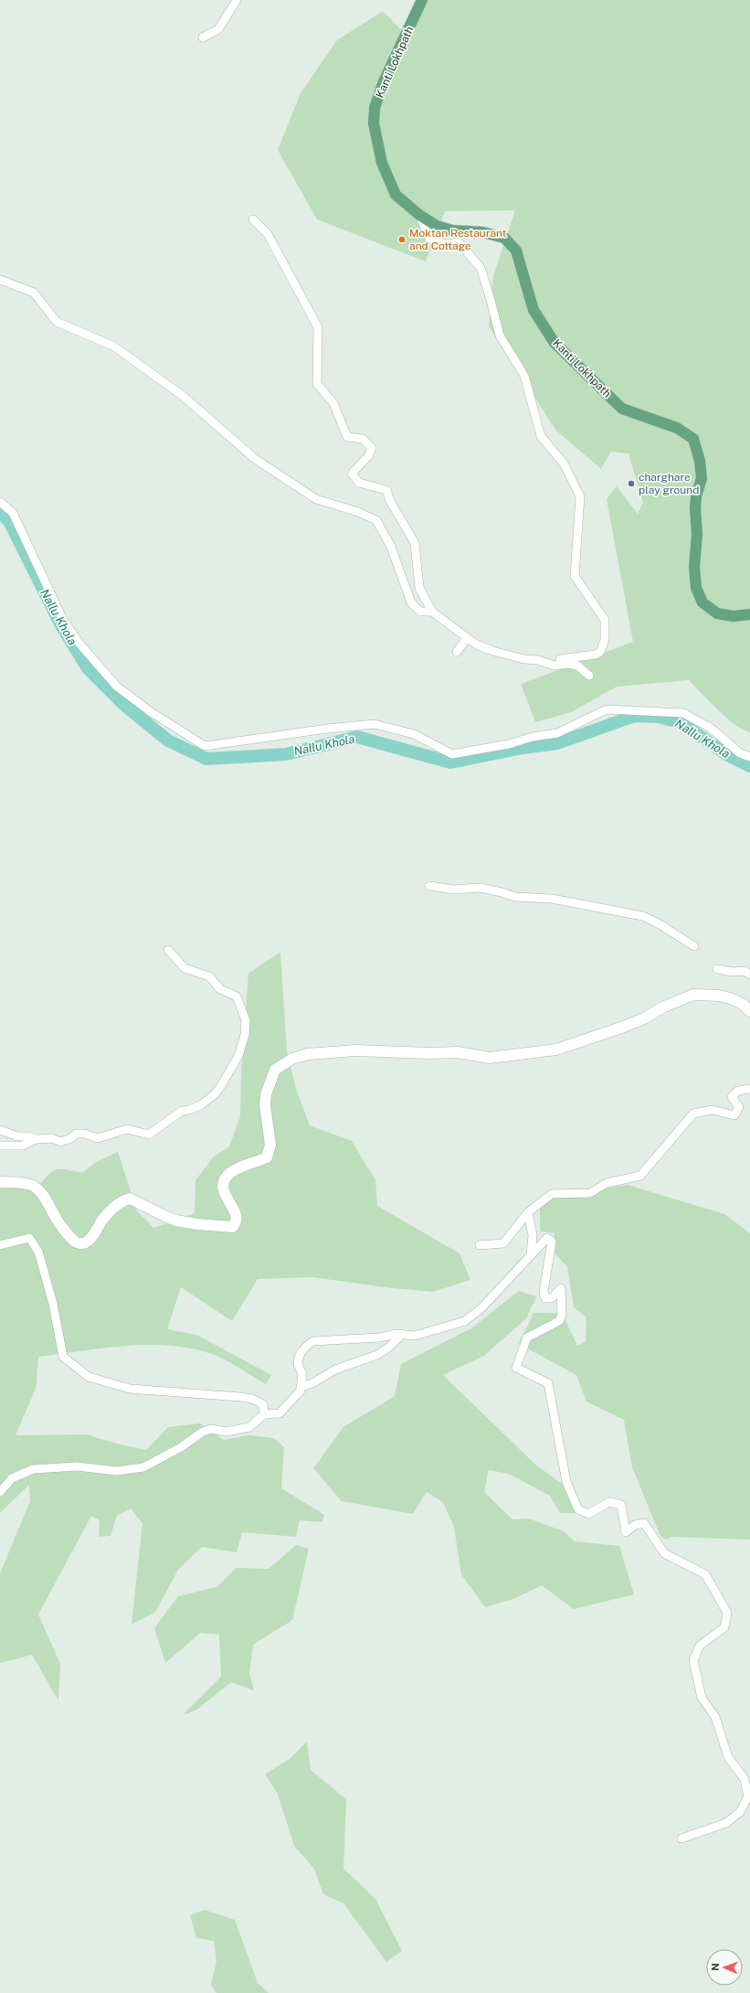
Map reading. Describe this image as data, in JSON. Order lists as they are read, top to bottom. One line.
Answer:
{"streets":{"main road":["Kanti Lokhpath"]},"water":["Nallu Khola"],"places":["Moktan Restaurant and Cottage","charghare play ground"],"north":"left"}
